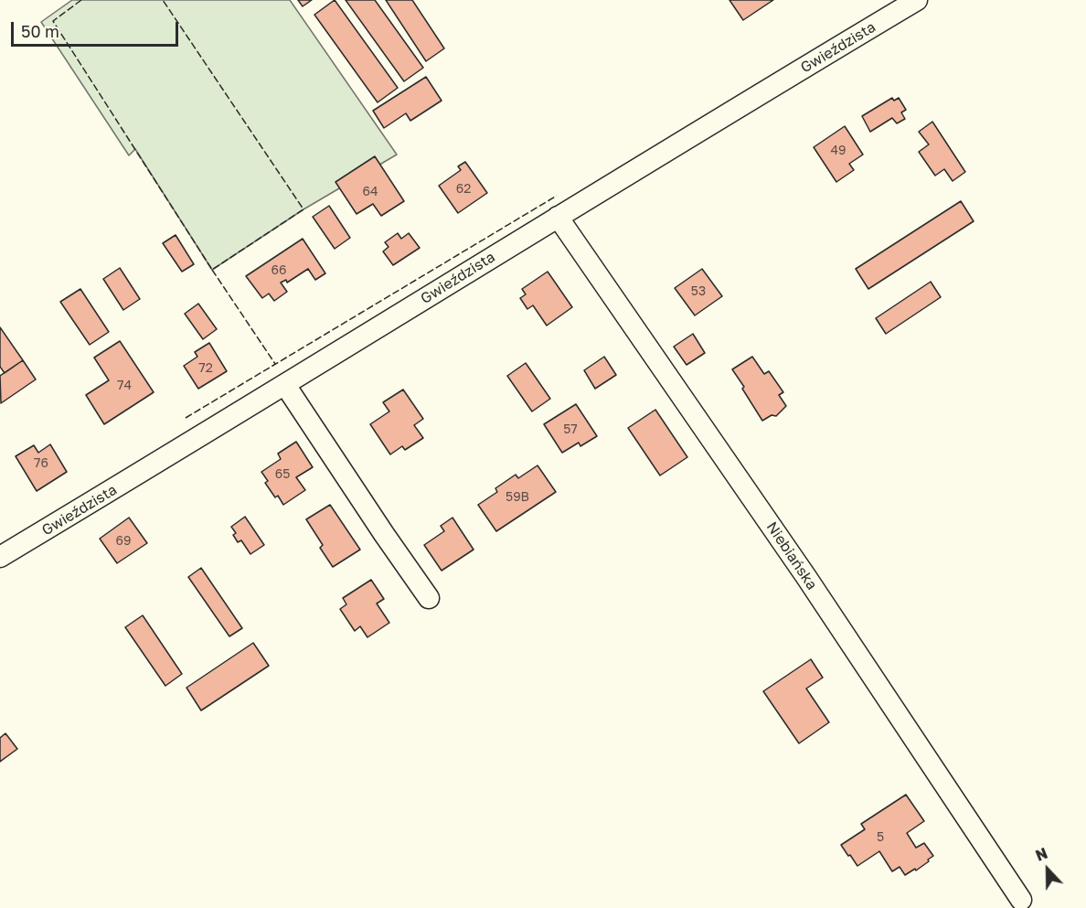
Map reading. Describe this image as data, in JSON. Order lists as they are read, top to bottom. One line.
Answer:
{"streets":{"street":["Gwieździsta","Niebiańska"]},"crossings":[["Gwieździsta","Niebiańska"]],"house_numbers":["49","62","64","66","53","72","74","57","76","65","59B","69","5"],"scale_bar":"50 m","north":"top"}
